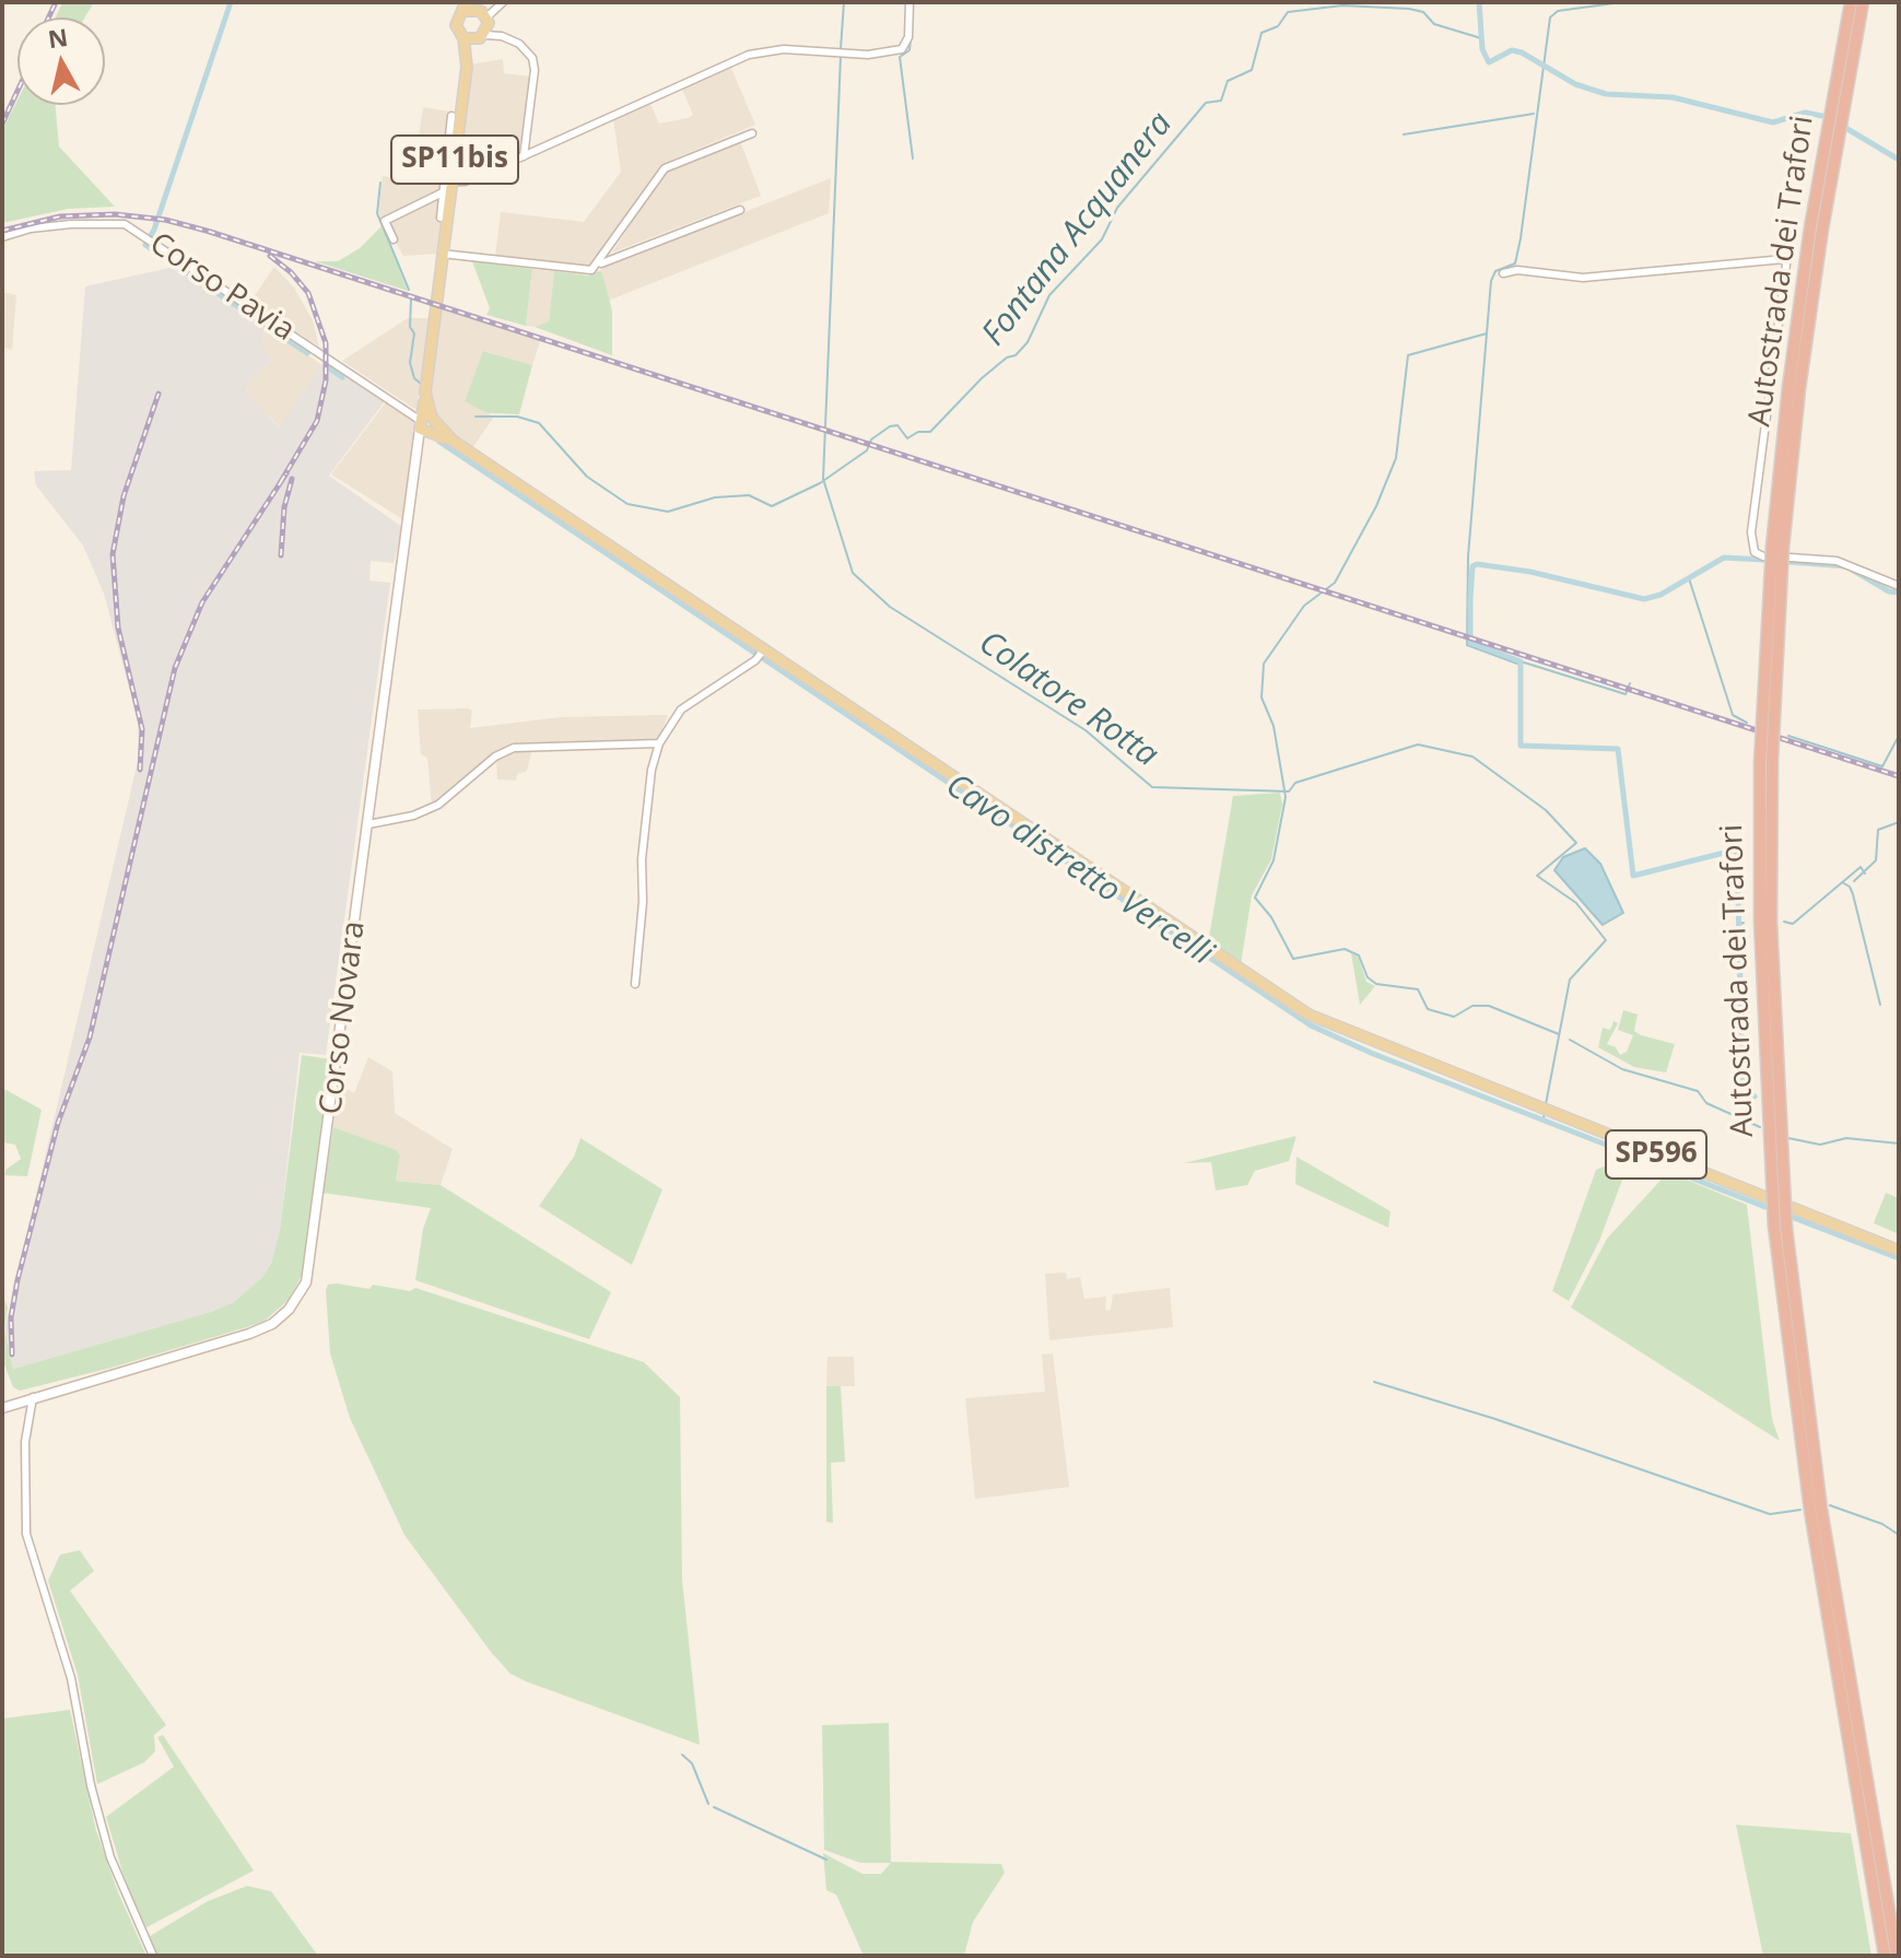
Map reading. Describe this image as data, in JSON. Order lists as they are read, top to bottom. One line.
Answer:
{"streets":{"highway":["Autostrada dei Trafori"],"main road":["SP11bis","Corso Novara","SP596"],"street":["Corso Pavia"]},"crossings":[["SP11bis","Corso Novara"],["Corso Pavia","Corso Novara"]],"water":["Fontana Acquanera","Colatore Rotta","Cavo distretto Vercelli"],"north":"top"}
